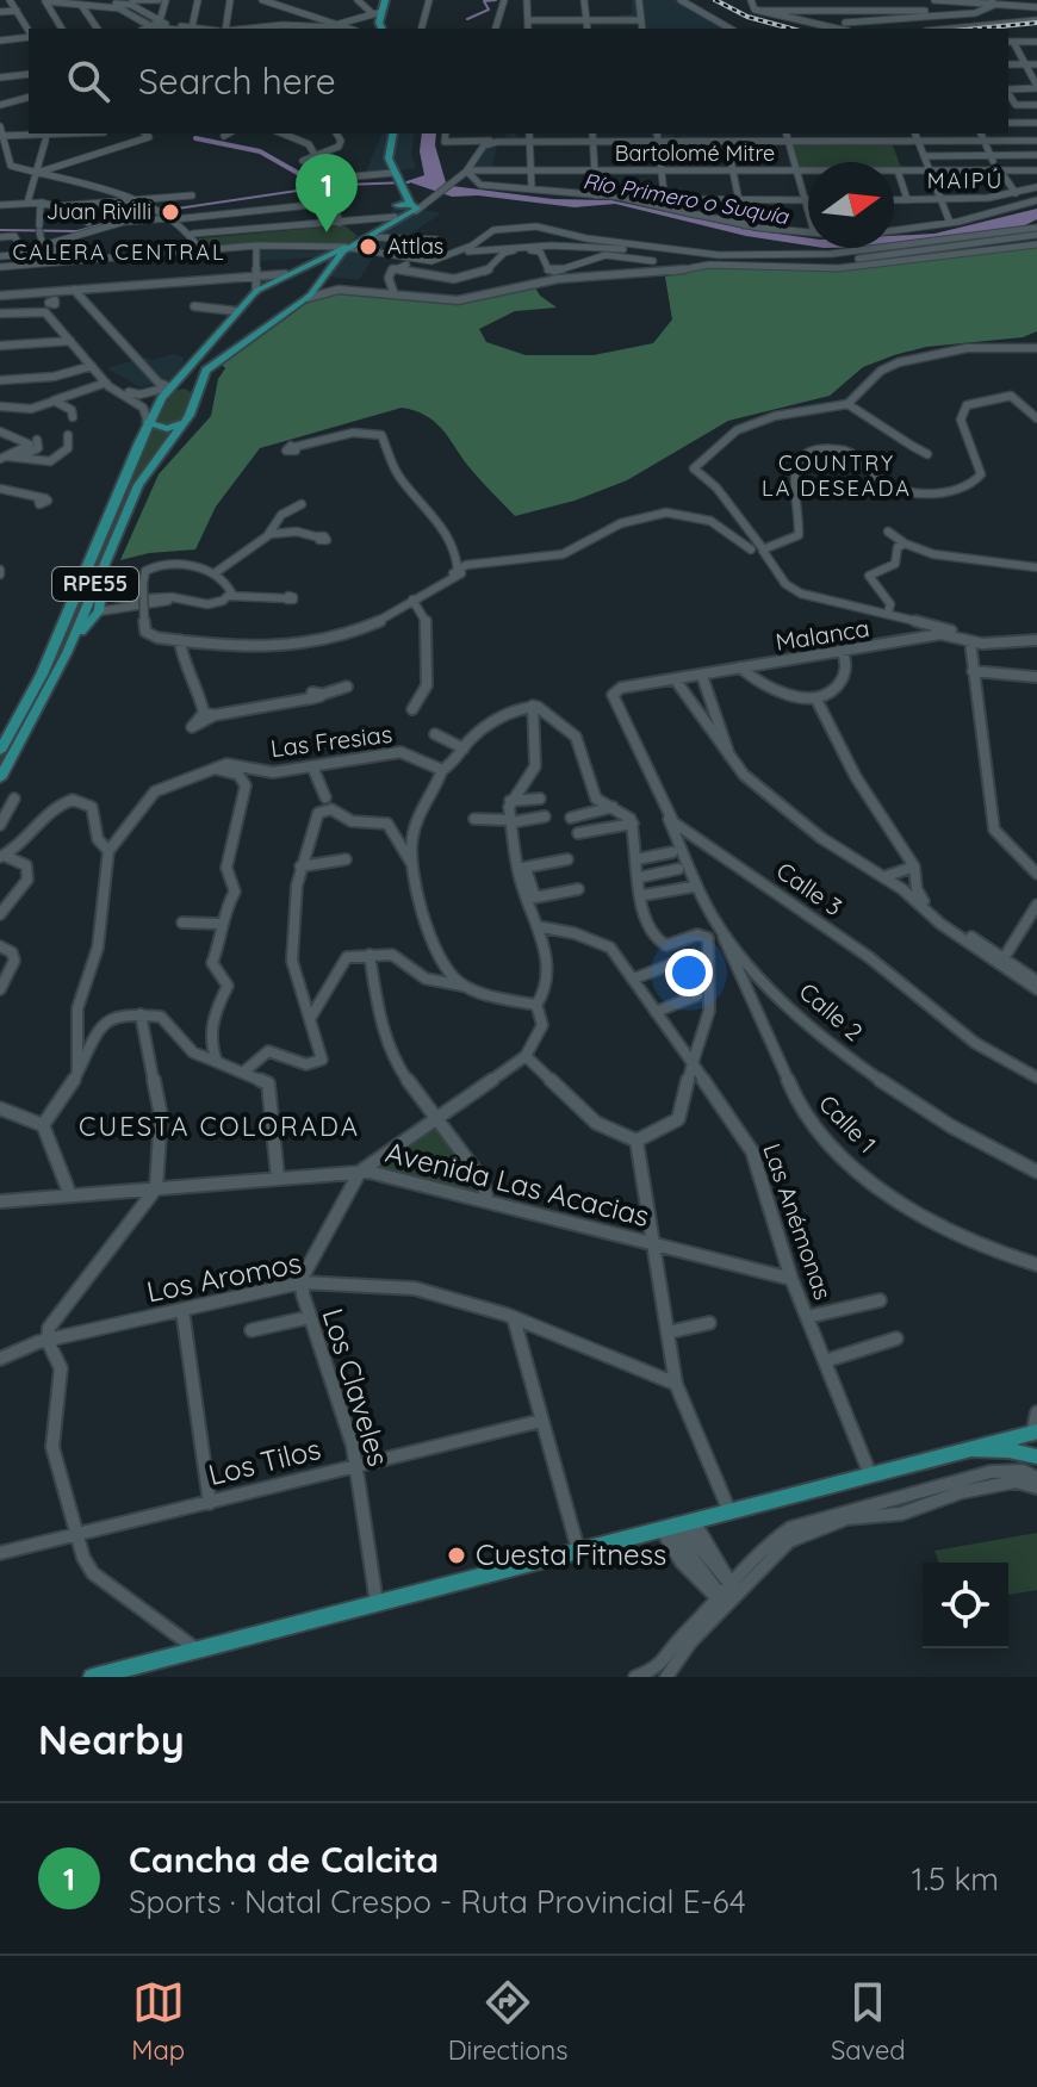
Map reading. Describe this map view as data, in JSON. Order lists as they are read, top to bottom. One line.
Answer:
{"streets":{"main road":["RPE55"],"street":["Bartolomé Mitre","Malanca","Las Fresias","Calle 3","Calle 2","Calle 1","Avenida Las Acacias","Las Anémonas","Los Aromos","Los Claveles","Los Tilos"]},"crossings":[["Malanca","Calle 3"],["Calle 2","Calle 1"],["Avenida Las Acacias","Las Anémonas"],["Avenida Las Acacias","Los Claveles"],["Los Aromos","Los Claveles"],["Los Claveles","Los Tilos"]],"districts":["MAIPÚ","CALERA CENTRAL","COUNTRY LA DESEADA","CUESTA COLORADA"],"water":["Río Primero o Suquía"],"places":["Juan Rivilli","Attlas","Cuesta Fitness"],"north":"right","page":{"search":"Search here","pins":"1","heading":"Nearby","list":[{"mark":"1","name":"Cancha de Calcita","note":"Sports · Natal Crespo - Ruta Provincial E-64","value":"1.5 km"}],"nav":["Map","Directions","Saved"]}}
